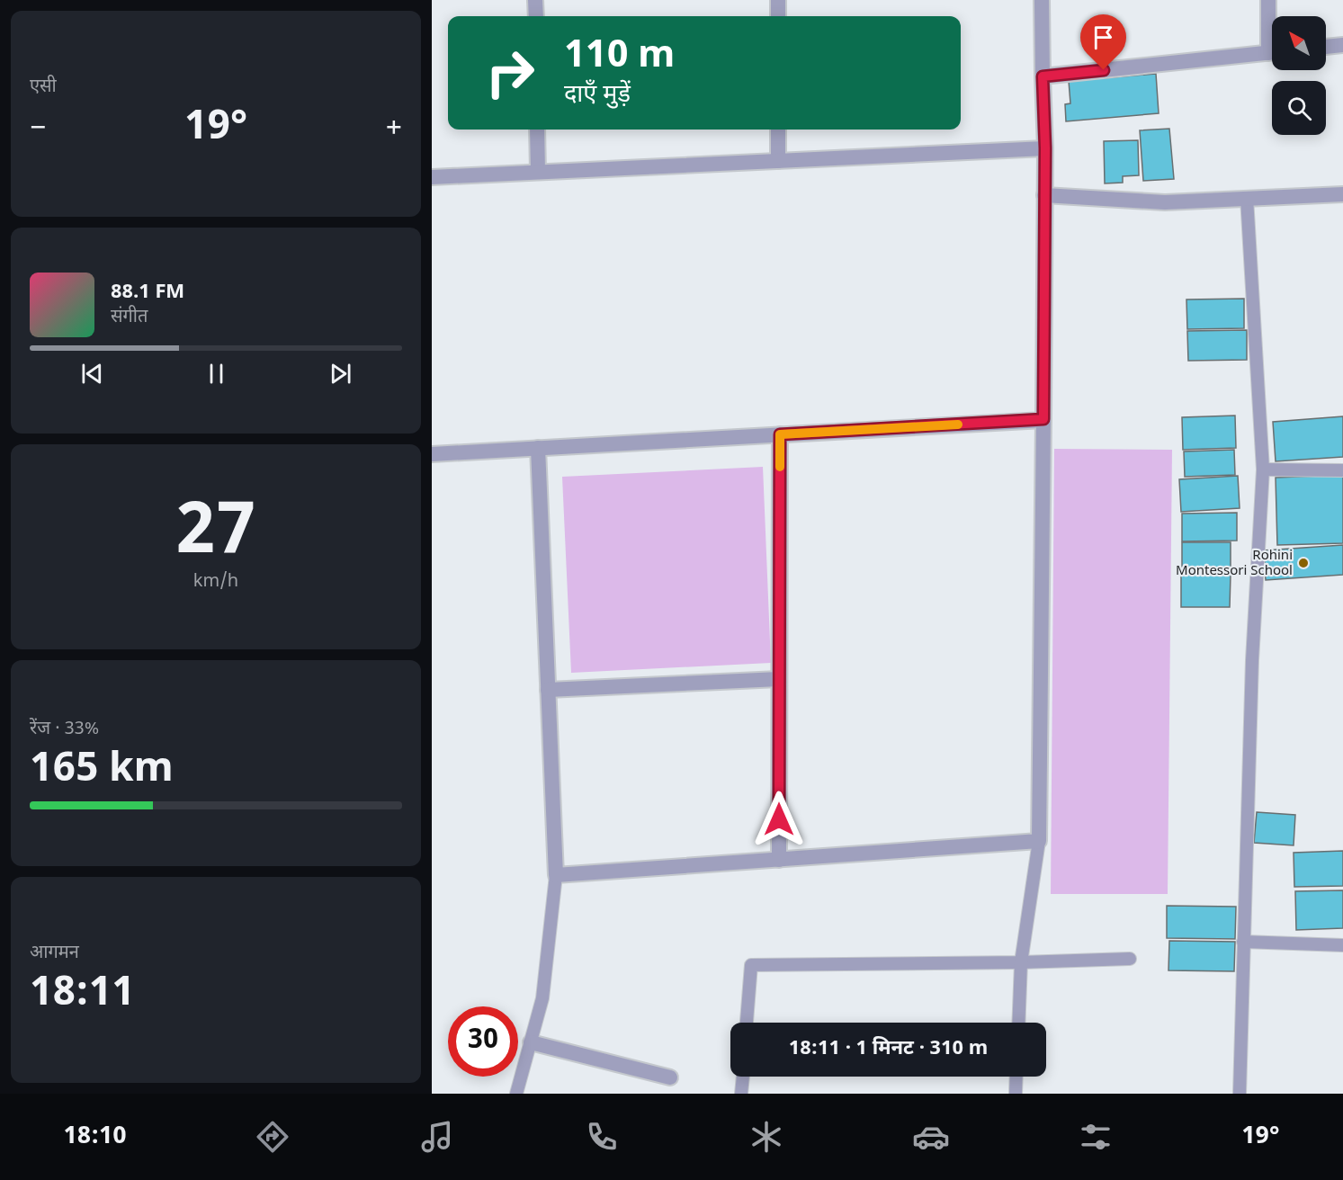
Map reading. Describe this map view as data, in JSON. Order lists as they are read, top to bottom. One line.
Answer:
{"places":["Rohini Montessori School"],"north":"top left","page":{"tile":["एसी",["27","km/h"],["रेंज · 33%","165 km"],["आगमन","18:11"]],"turn":["110 m","दाएँ मुड़ें"],"heat":["−","19°","+"],"song":["88.1 FM","संगीत"],"limit":"30","trip":"18:11 · 1 मिनट · 310 m","tabs":["18:10","19°"]}}
